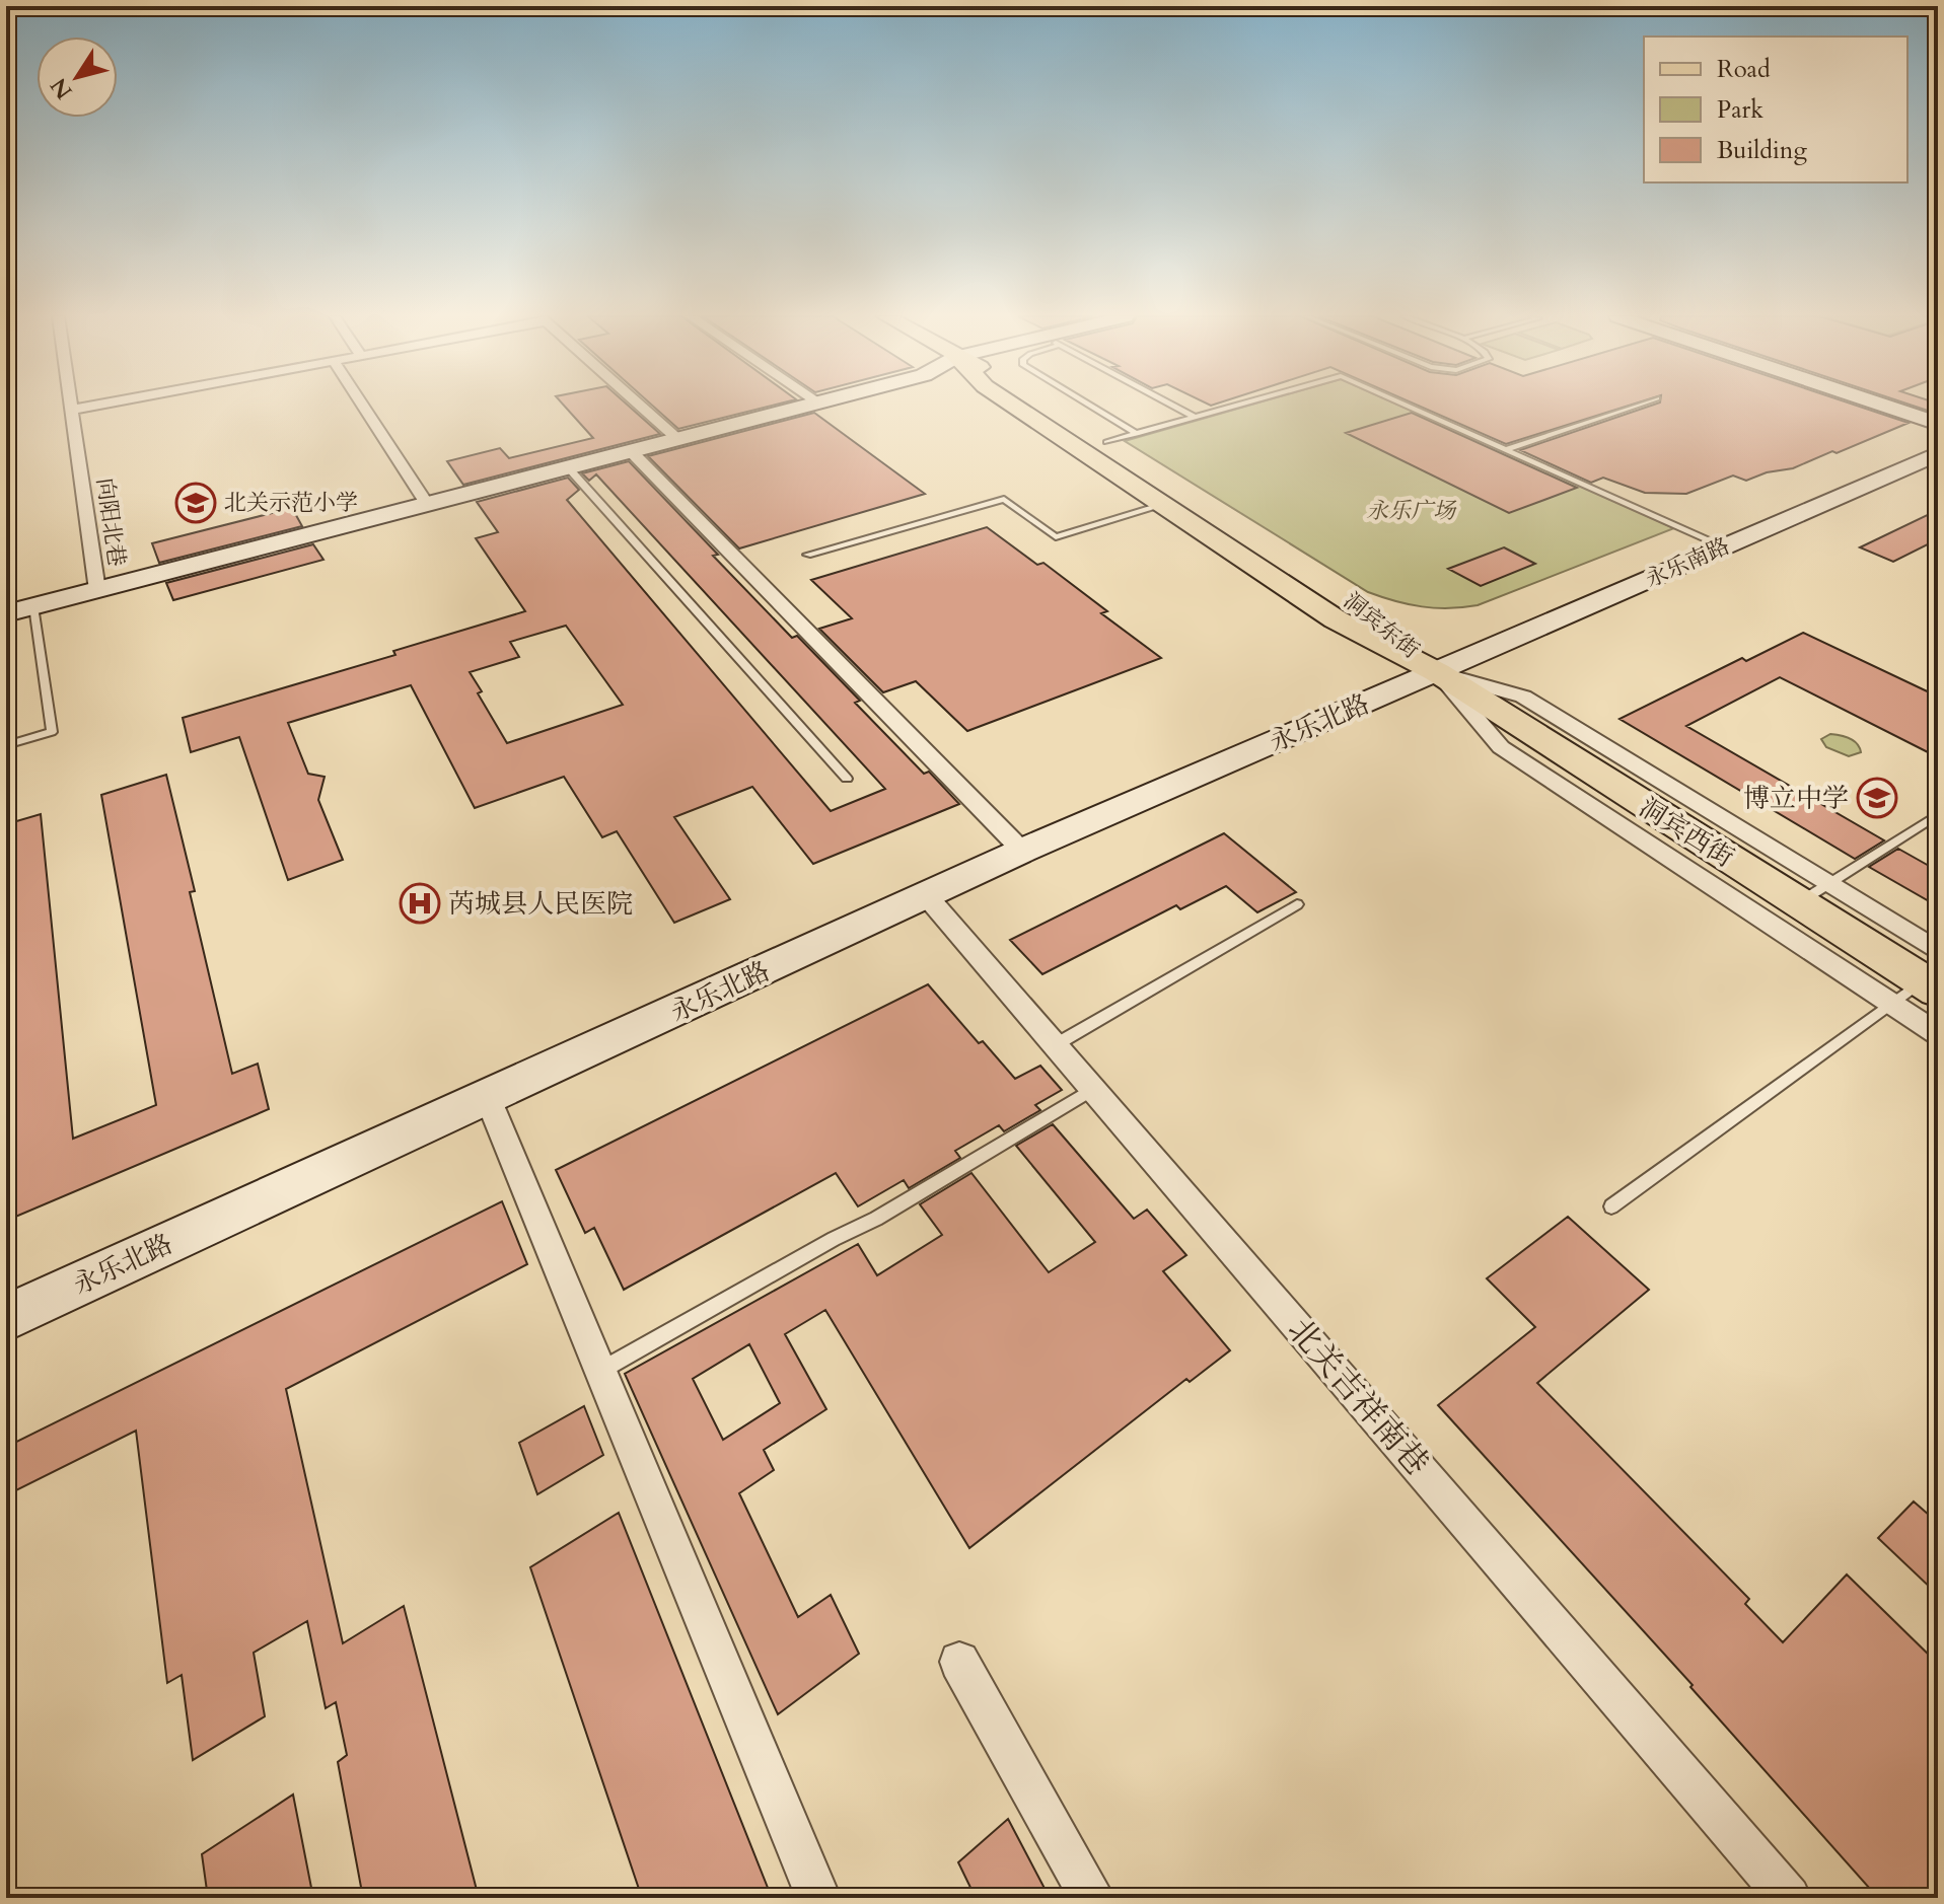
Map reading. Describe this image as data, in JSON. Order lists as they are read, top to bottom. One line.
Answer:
{"streets":{"main road":["永乐南路","洞宾东街","永乐北路","洞宾西街"],"street":["向阳北巷","北关吉祥南巷"]},"crossings":[["永乐南路","洞宾东街"],["永乐南路","永乐北路"],["永乐南路","洞宾西街"],["洞宾东街","永乐北路"],["洞宾东街","洞宾西街"],["永乐北路","洞宾西街"],["永乐北路","北关吉祥南巷"]],"parks":["永乐广场"],"places":{"school or university":["北关示范小学","博立中学"],"hospital":["芮城县人民医院"]},"legend":["Road","Park","Building"],"north":"bottom left"}
